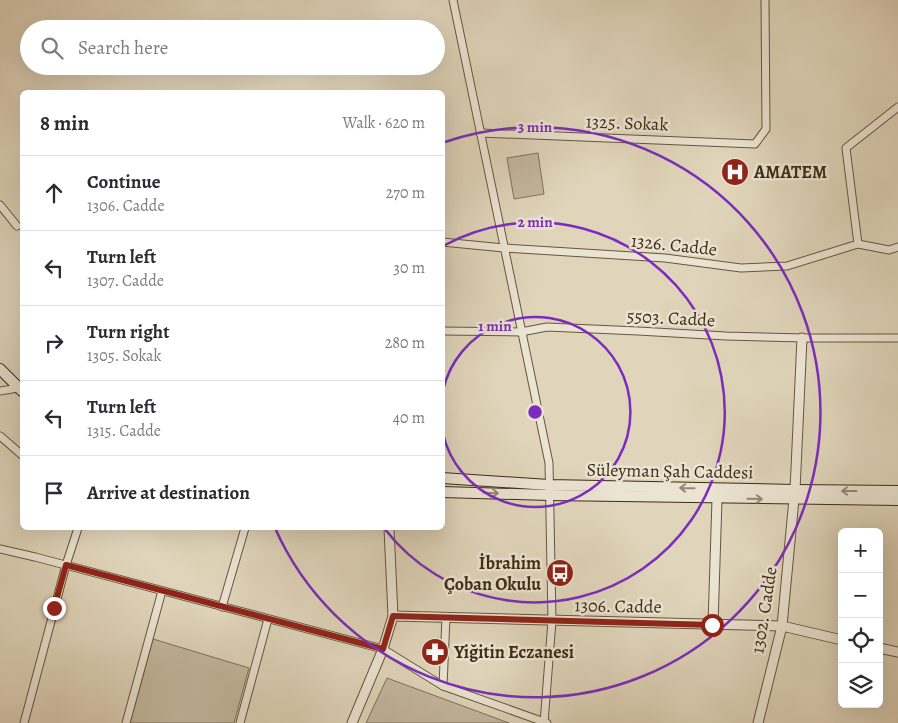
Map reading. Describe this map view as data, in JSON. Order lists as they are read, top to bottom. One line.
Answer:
{"streets":{"main road":["Süleyman Şah Caddesi"],"street":["1325. Sokak","1326. Cadde","5503. Cadde","1306. Cadde","1302. Cadde"]},"crossings":[["5503. Cadde","1302. Cadde"],["Süleyman Şah Caddesi","1302. Cadde"],["1306. Cadde","1302. Cadde"]],"places":{"hospital":["AMATEM"],"bus stop":["İbrahim Çoban Okulu"],"pharmacy":["Yiğitin Eczanesi"]},"page":{"search":"Search here","heading":["8 min","Walk · 620 m"],"list":[["Continue","1306. Cadde","270 m"],["Turn left","1307. Cadde","30 m"],["Turn right","1305. Sokak","280 m"],["Turn left","1315. Cadde","40 m"],"Arrive at destination"],"map_buttons":["+","−"]},"rings":["3 min","2 min","1 min"]}
